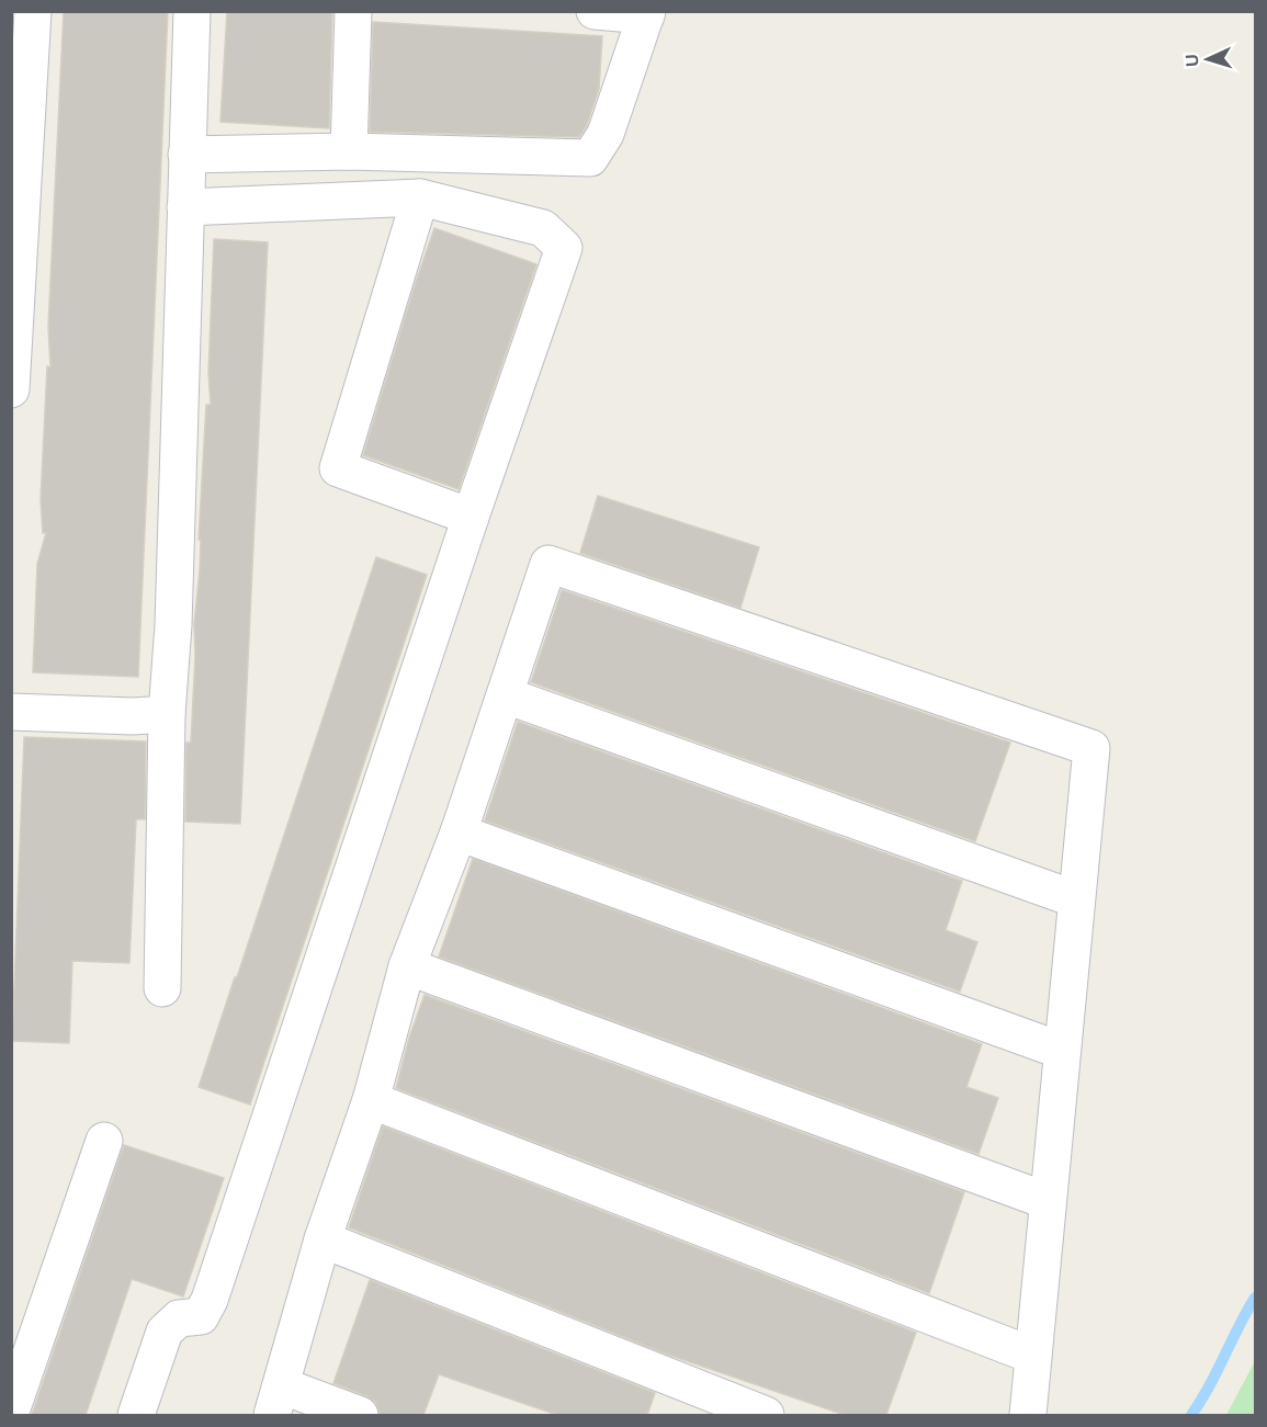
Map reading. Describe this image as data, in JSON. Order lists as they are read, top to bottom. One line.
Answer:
{"north":"left"}
